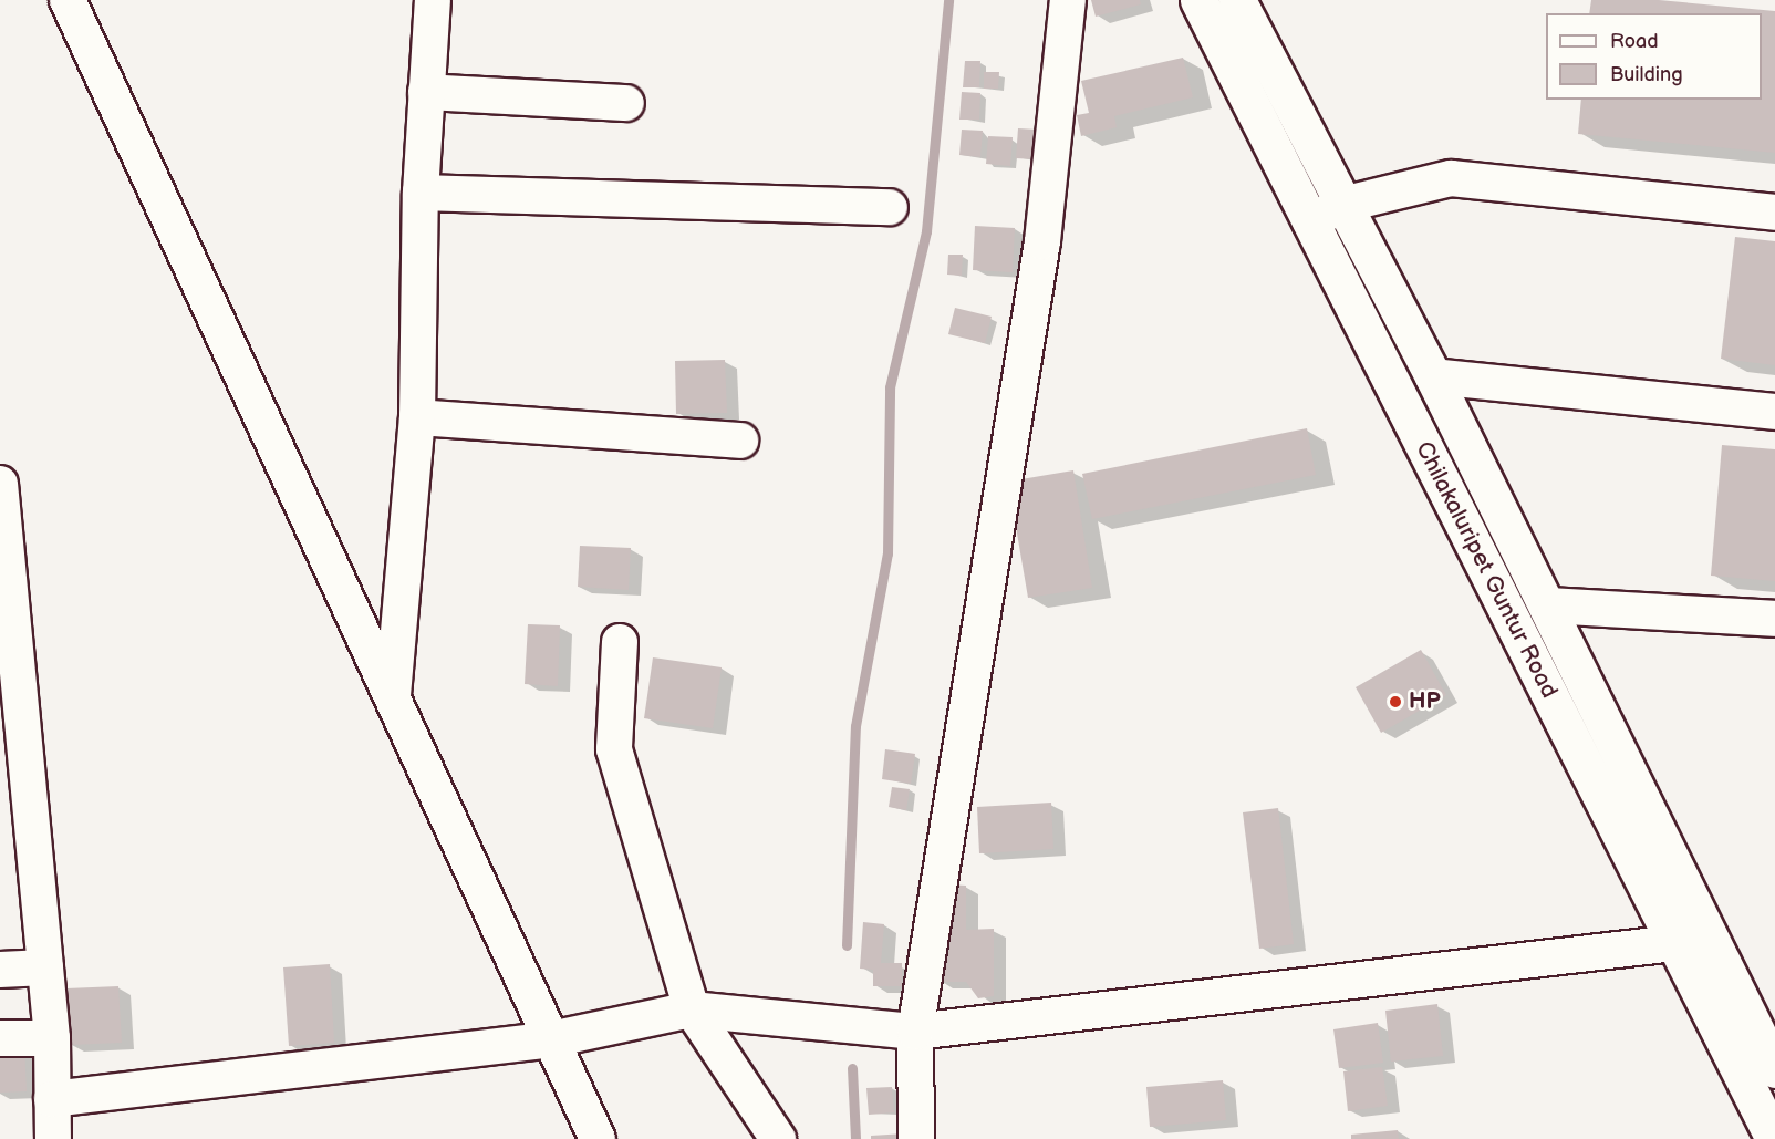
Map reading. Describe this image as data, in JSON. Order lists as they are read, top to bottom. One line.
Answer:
{"streets":{"highway":["Chilakaluripet Guntur Road"]},"places":["HP"],"legend":["Road","Building"]}
